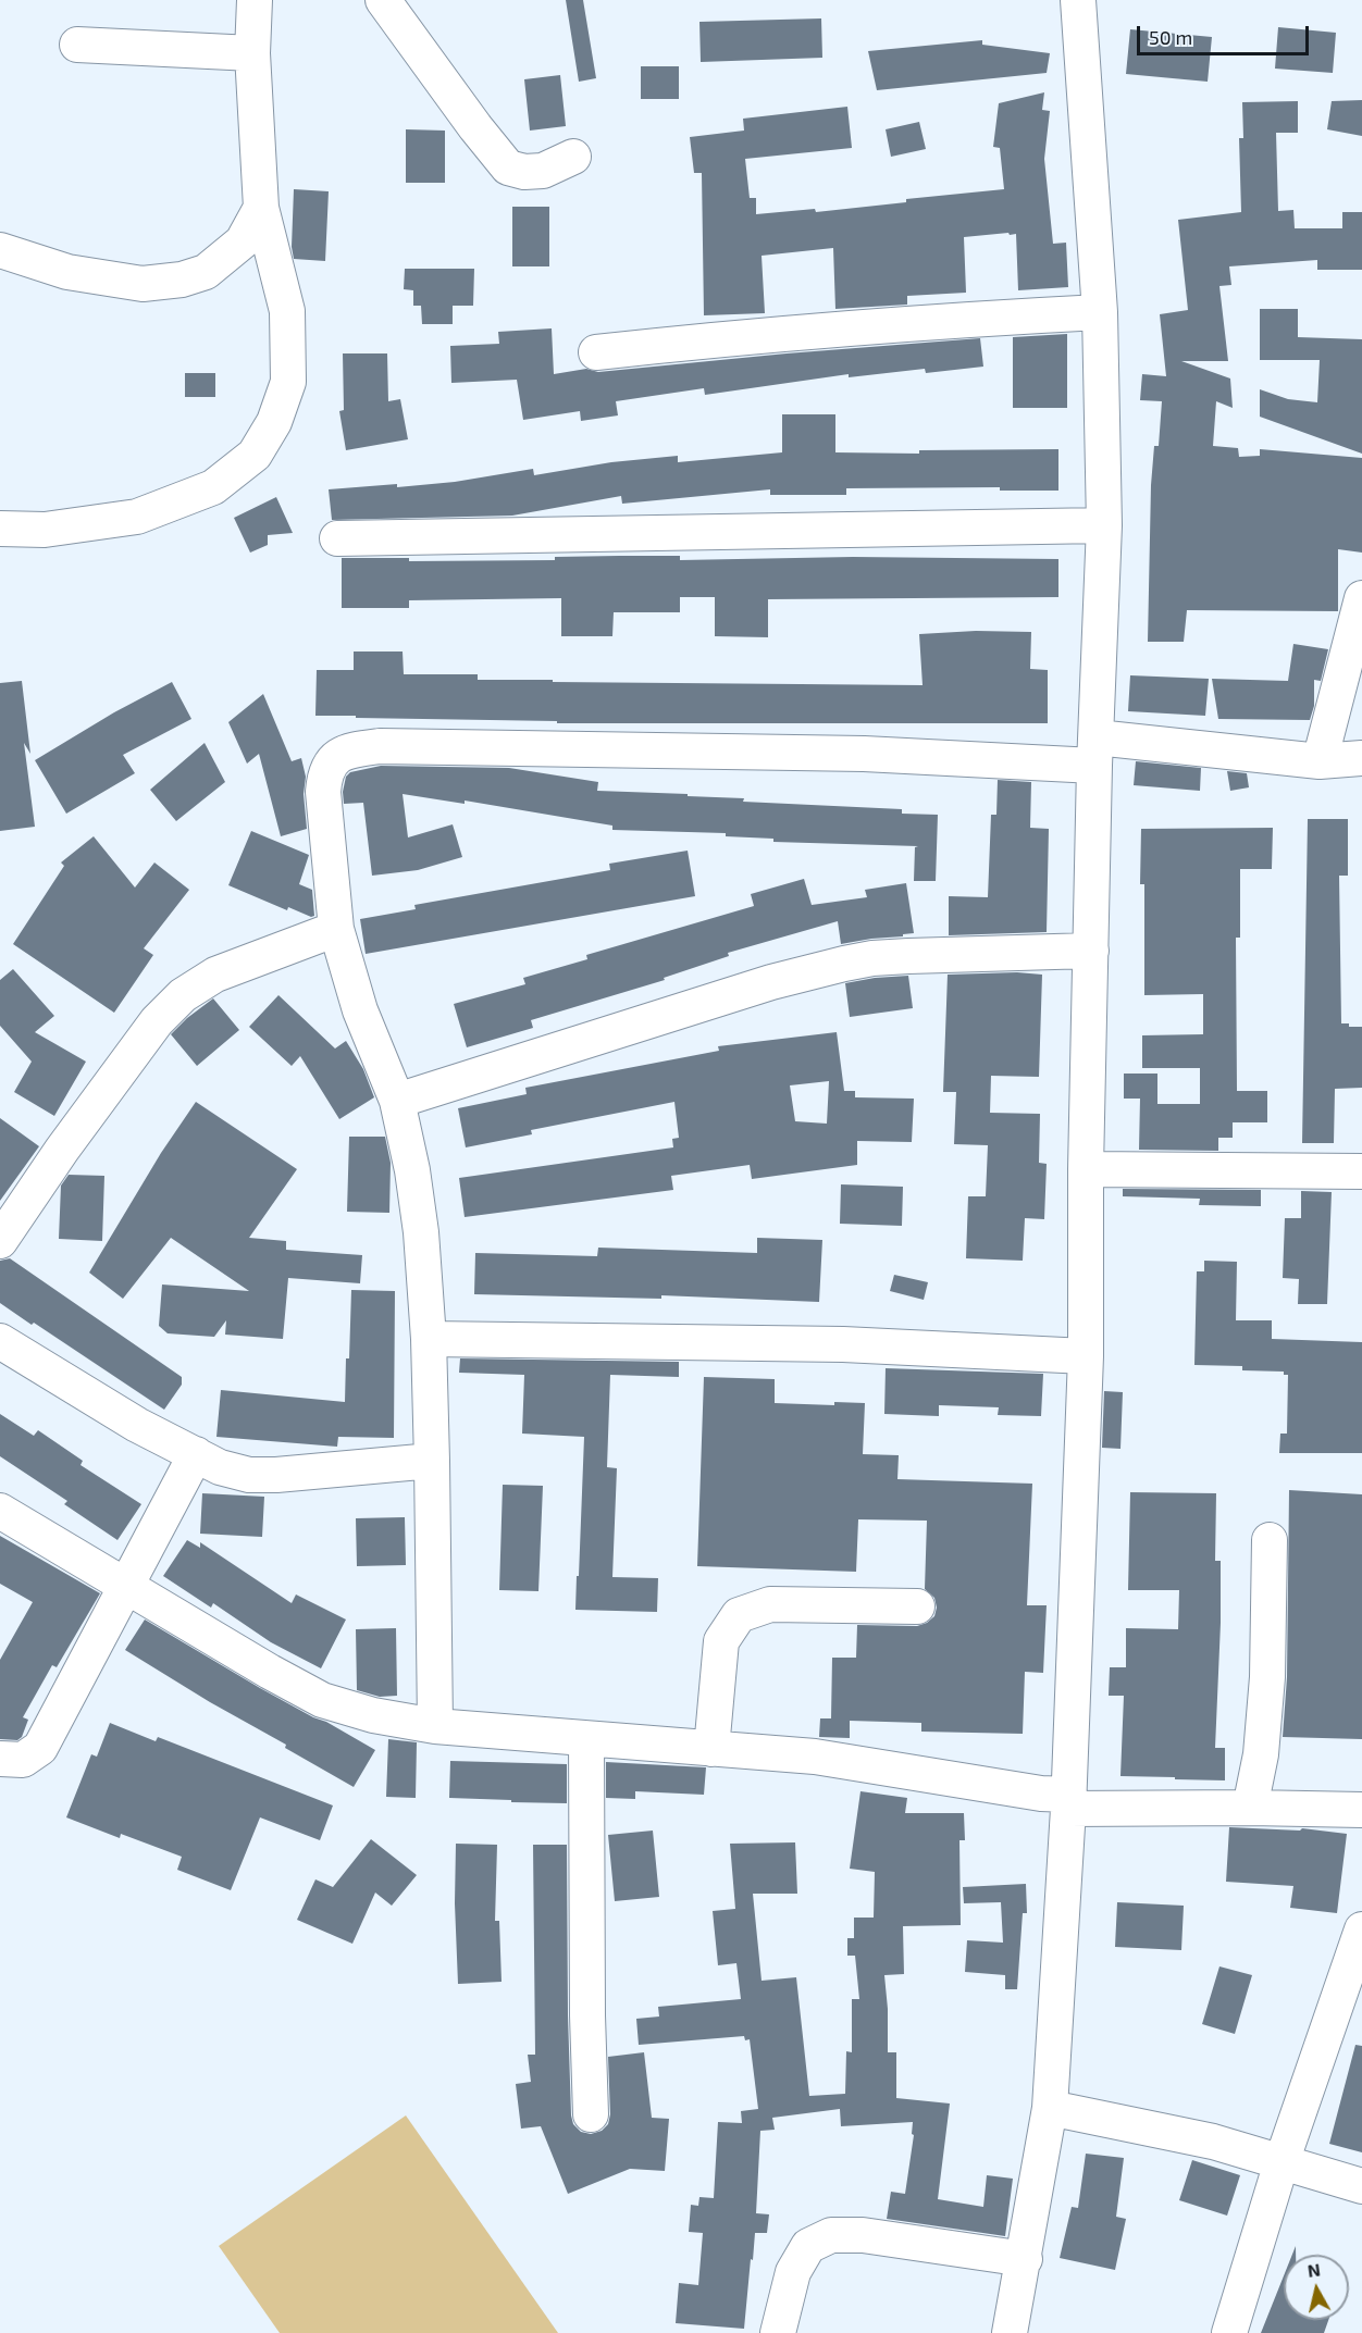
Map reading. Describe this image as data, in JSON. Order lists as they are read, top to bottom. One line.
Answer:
{"scale_bar":"50 m","north":"top"}
